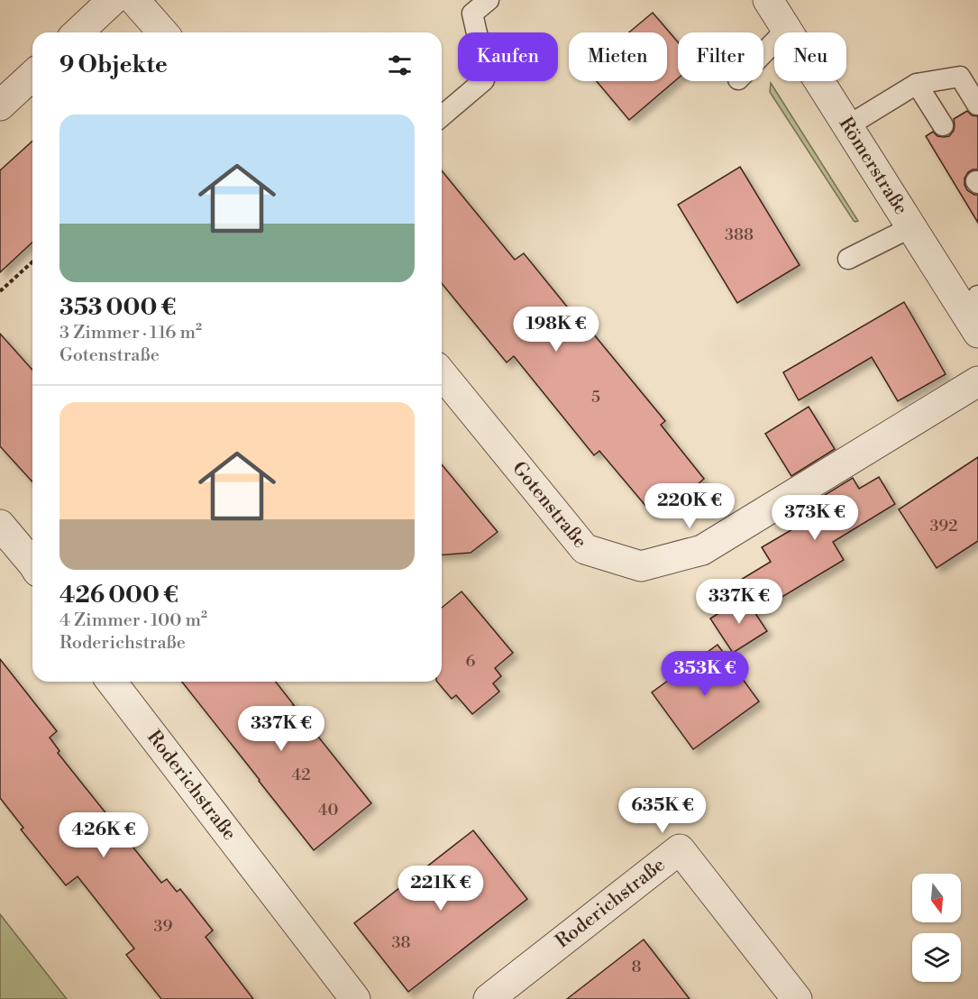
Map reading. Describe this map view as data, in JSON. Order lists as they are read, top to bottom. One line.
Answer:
{"streets":{"street":["Römerstraße","Gotenstraße","Roderichstraße"]},"house_numbers":["388","5","392","6","42","40","39","38","8"],"north":"bottom","page":{"chip":["Kaufen","Mieten","Filter","Neu"],"heading":"9 Objekte","list":[{"name":"353 000 €","note":"3 Zimmer · 116 m² · Gotenstraße"},{"name":"426 000 €","note":"4 Zimmer · 100 m² · Roderichstraße"}],"price":["198K €","220K €","373K €","337K €","353K €","337K €","635K €","426K €","221K €"]}}
